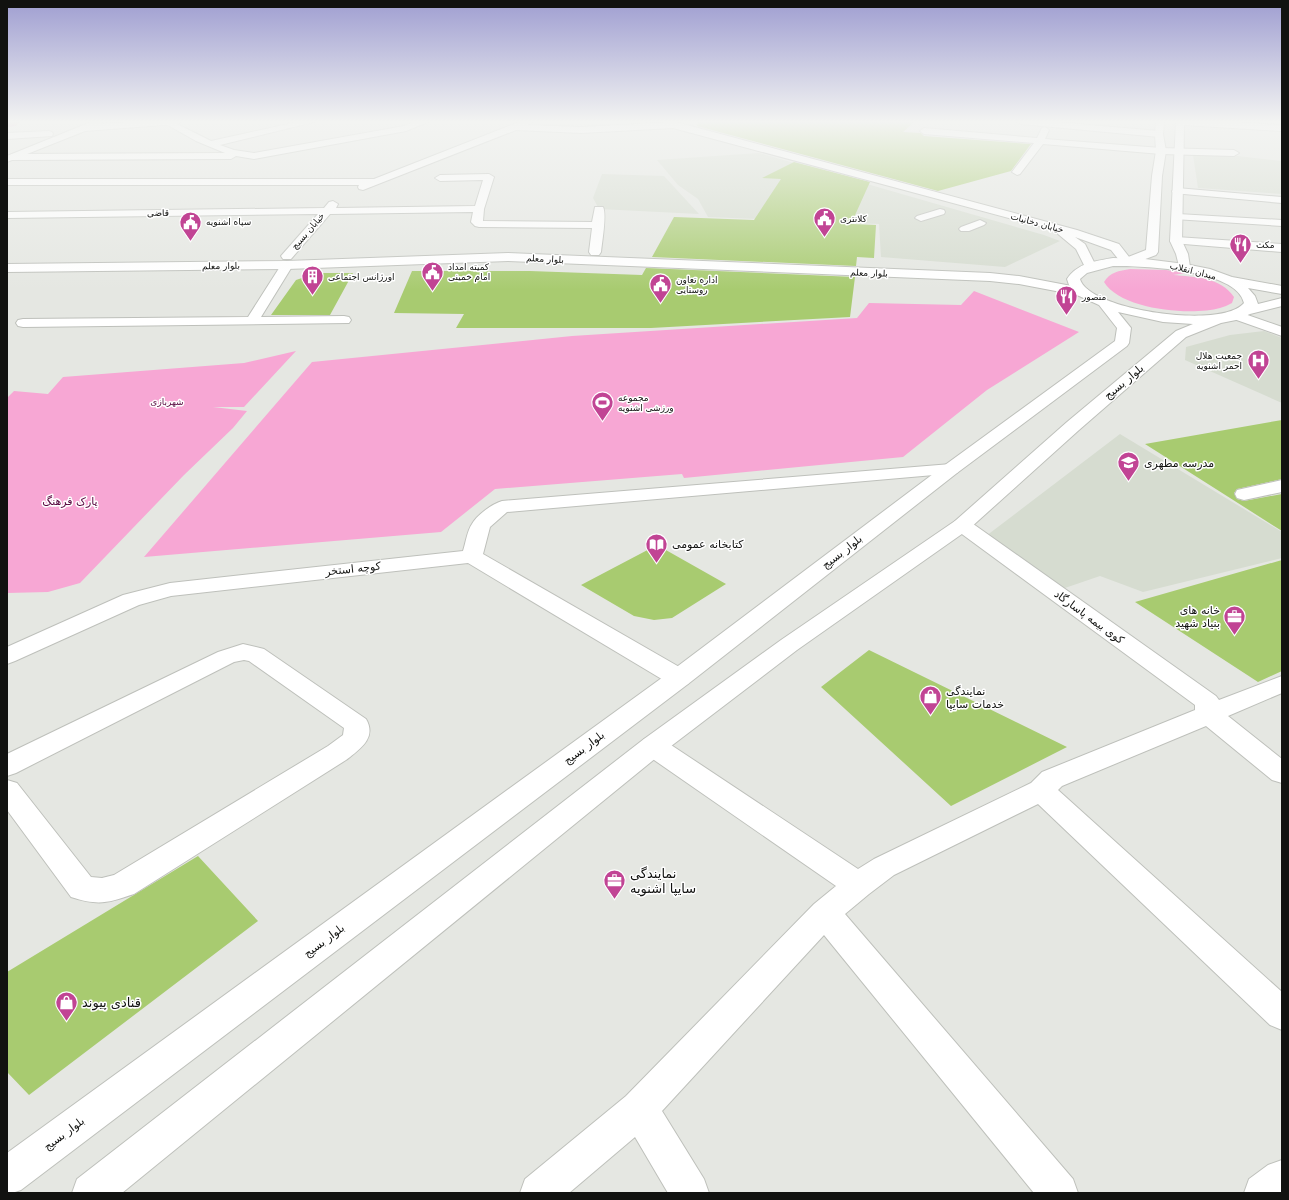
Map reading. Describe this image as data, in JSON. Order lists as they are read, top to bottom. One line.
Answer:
{"streets":{"street":["قاضی","خیابان دخانیات","خیابان بسبچ","بلوار معلم","میدان انقلاب","بلوار بسیج","کوچه استخر","کوی بیمه پاسارگاد"]},"crossings":[["قاضی","خیابان بسبچ"],["خیابان دخانیات","میدان انقلاب"],["خیابان بسبچ","بلوار معلم"],["بلوار معلم","میدان انقلاب"],["میدان انقلاب","بلوار بسیج"],["بلوار بسیج","کوی بیمه پاسارگاد"]],"parks":["شهربازی","پارک فرهنگ"],"places":{"public building":["کلانتری","سپاه اشنویه","کمیته امداد امام خمینی","اداره تعاون روستایی"],"restaurant":["مکث","منصور"],"building":["اورژانس اجتماعی"],"hospital":["جمعیت هلال احمر اشنویه"],"sports":["مجموعه ورزشی اشنویه"],"school or university":["مدرسه مطهری"],"library":["کتابخانه عمومی"],"office":["خانه های بنیاد شهید","نمایندگی سایپا اشنویه"],"shop":["نمایندگی خدمات سایپا","قنادی پیوند"]}}
